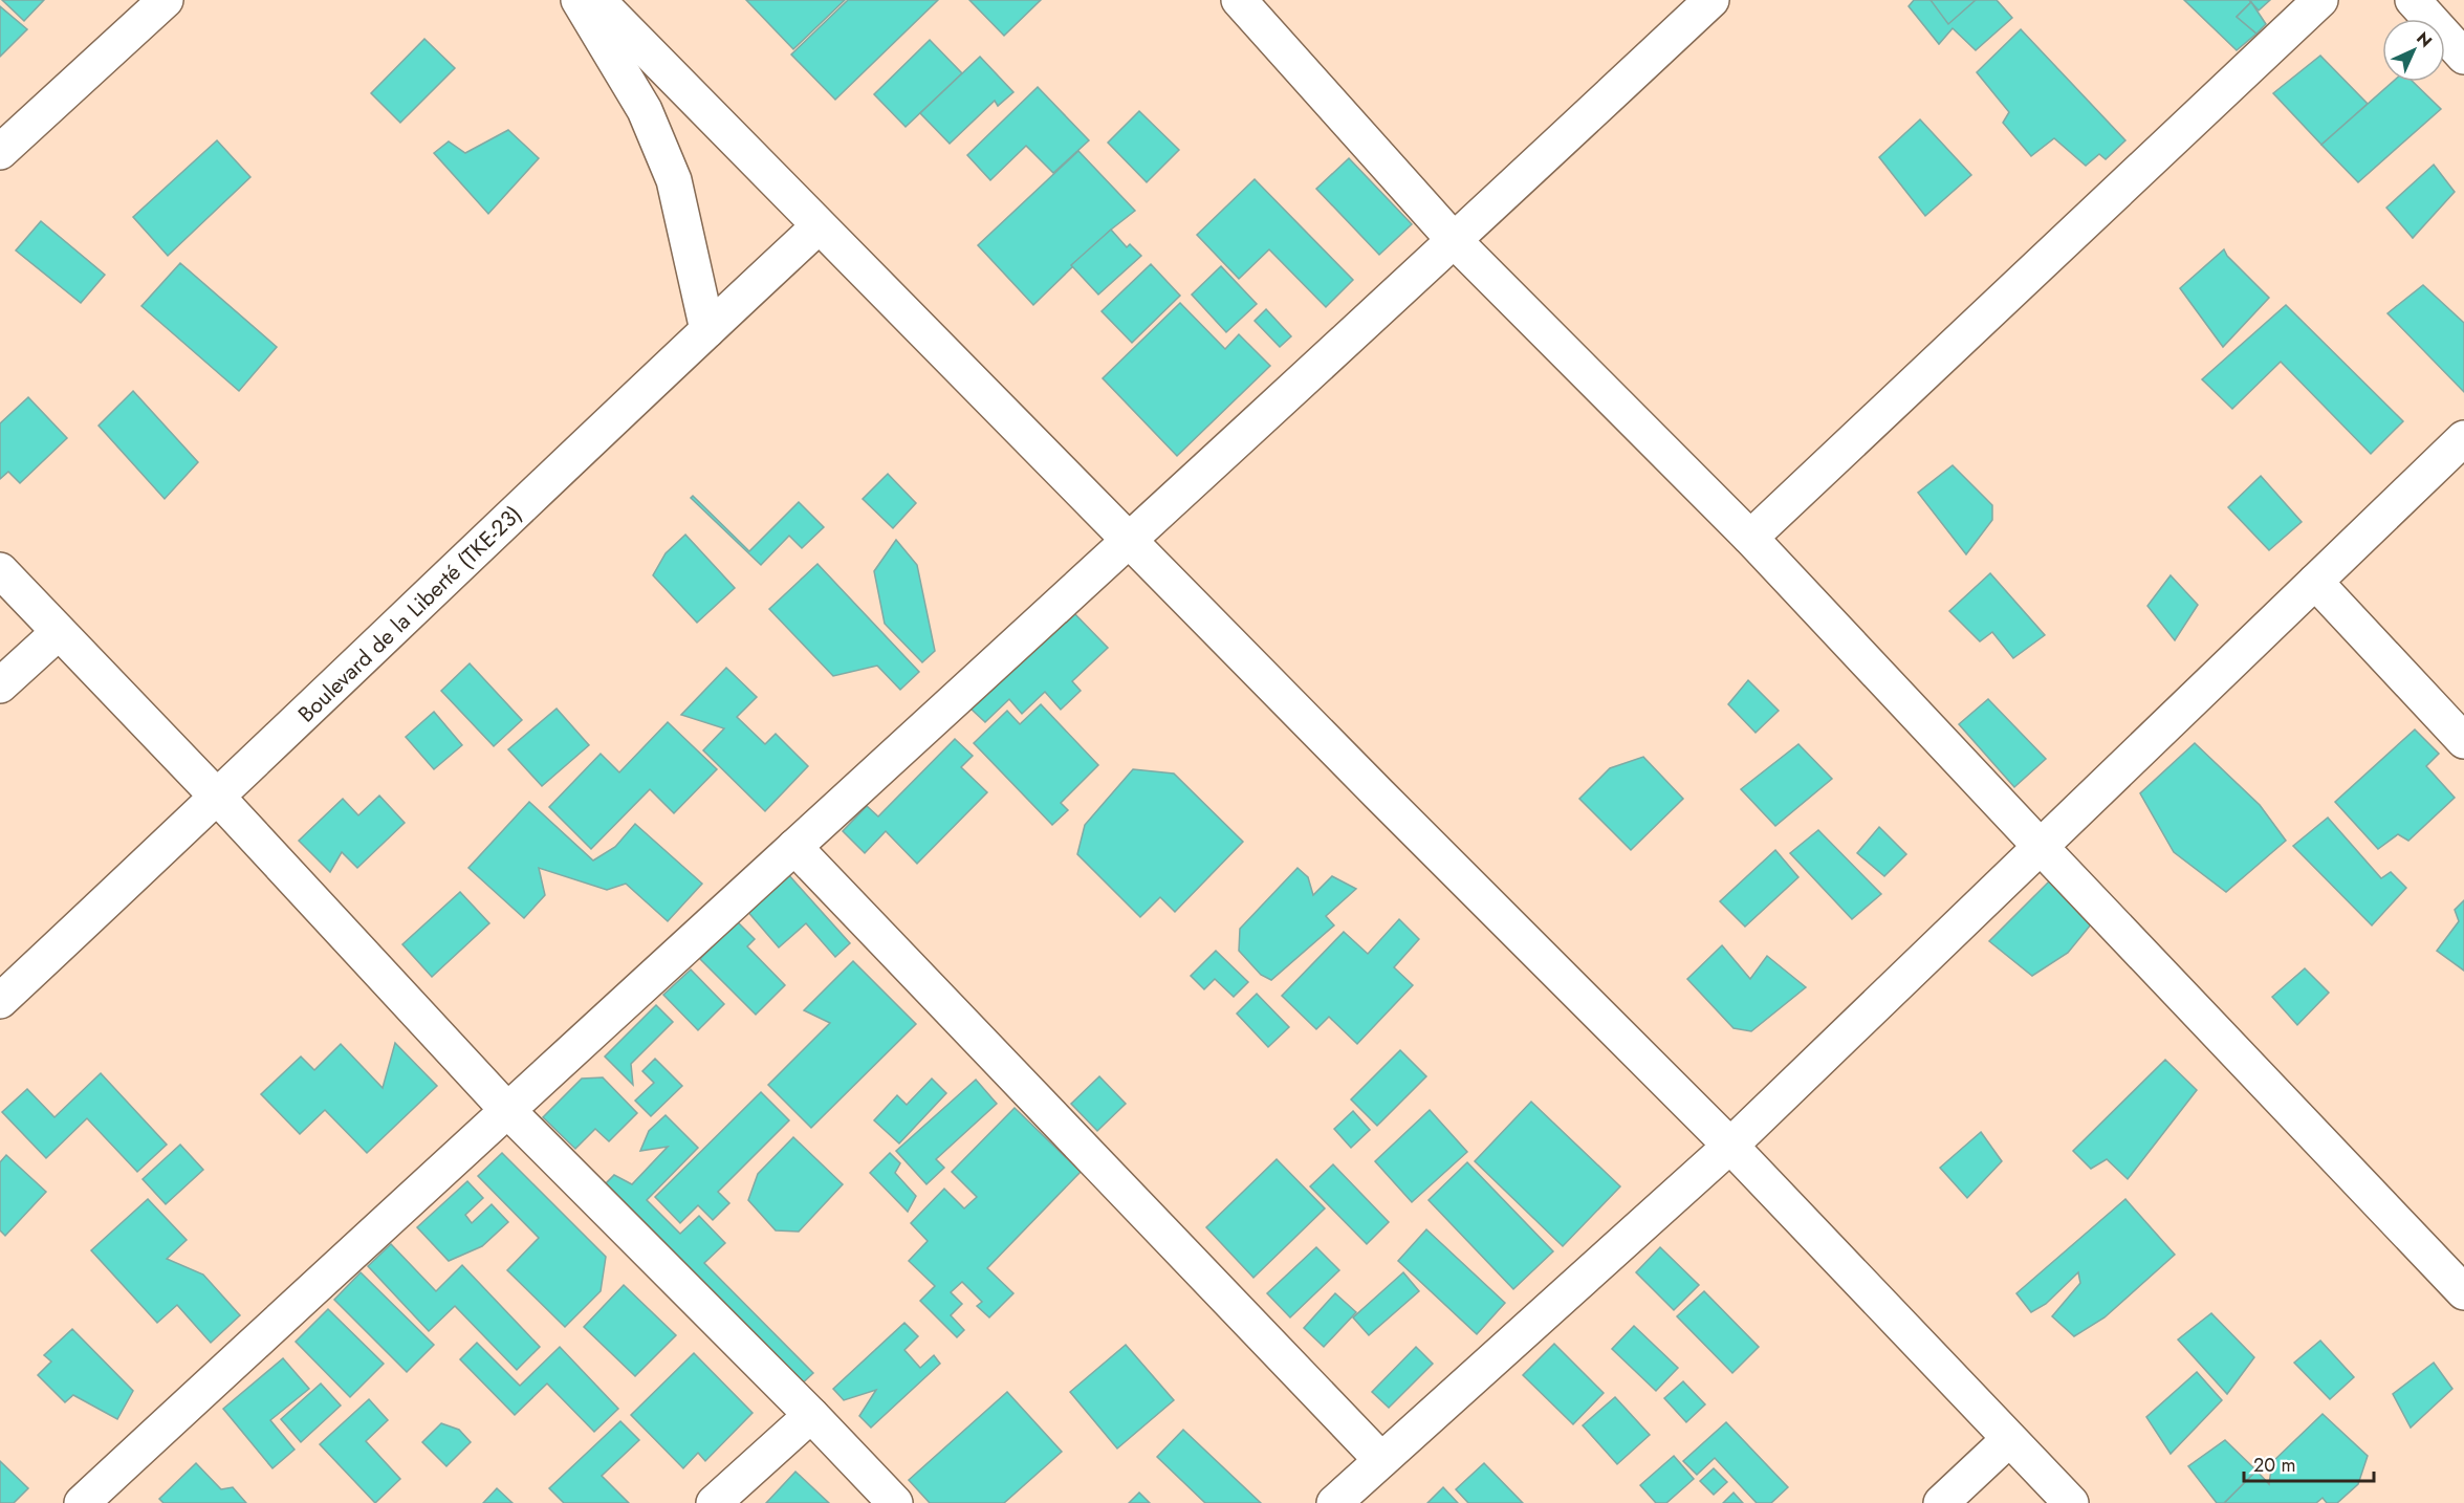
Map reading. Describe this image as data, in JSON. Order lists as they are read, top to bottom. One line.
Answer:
{"streets":{"street":["Boulevard de la Liberté (TKE-23)"]},"scale_bar":"20 m","north":"top right"}
